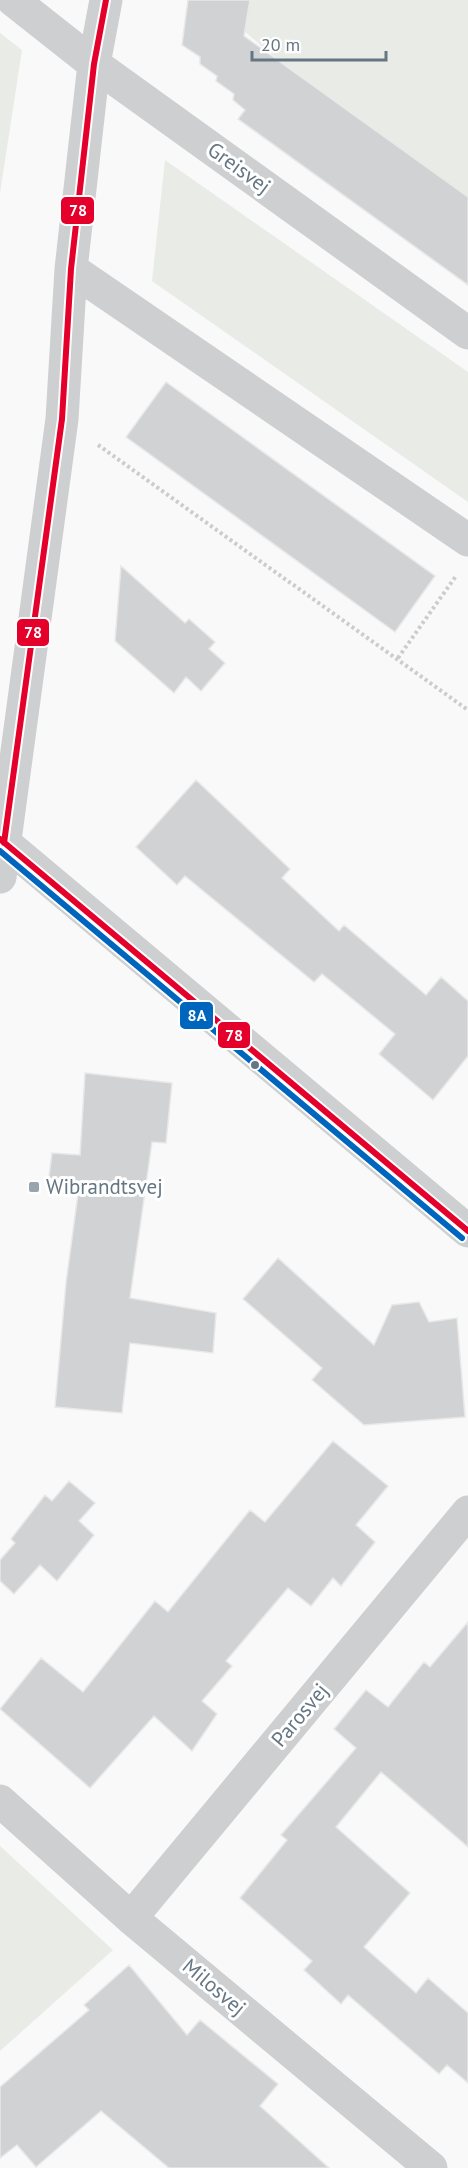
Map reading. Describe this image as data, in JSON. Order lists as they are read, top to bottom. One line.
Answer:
{"streets":{"street":["Greisvej","Parosvej","Milosvej"]},"crossings":[["Parosvej","Milosvej"]],"places":{"transit":["Wibrandtsvej"]},"lines":["transit line 78","transit line 8A"],"scale_bar":"20 m"}
